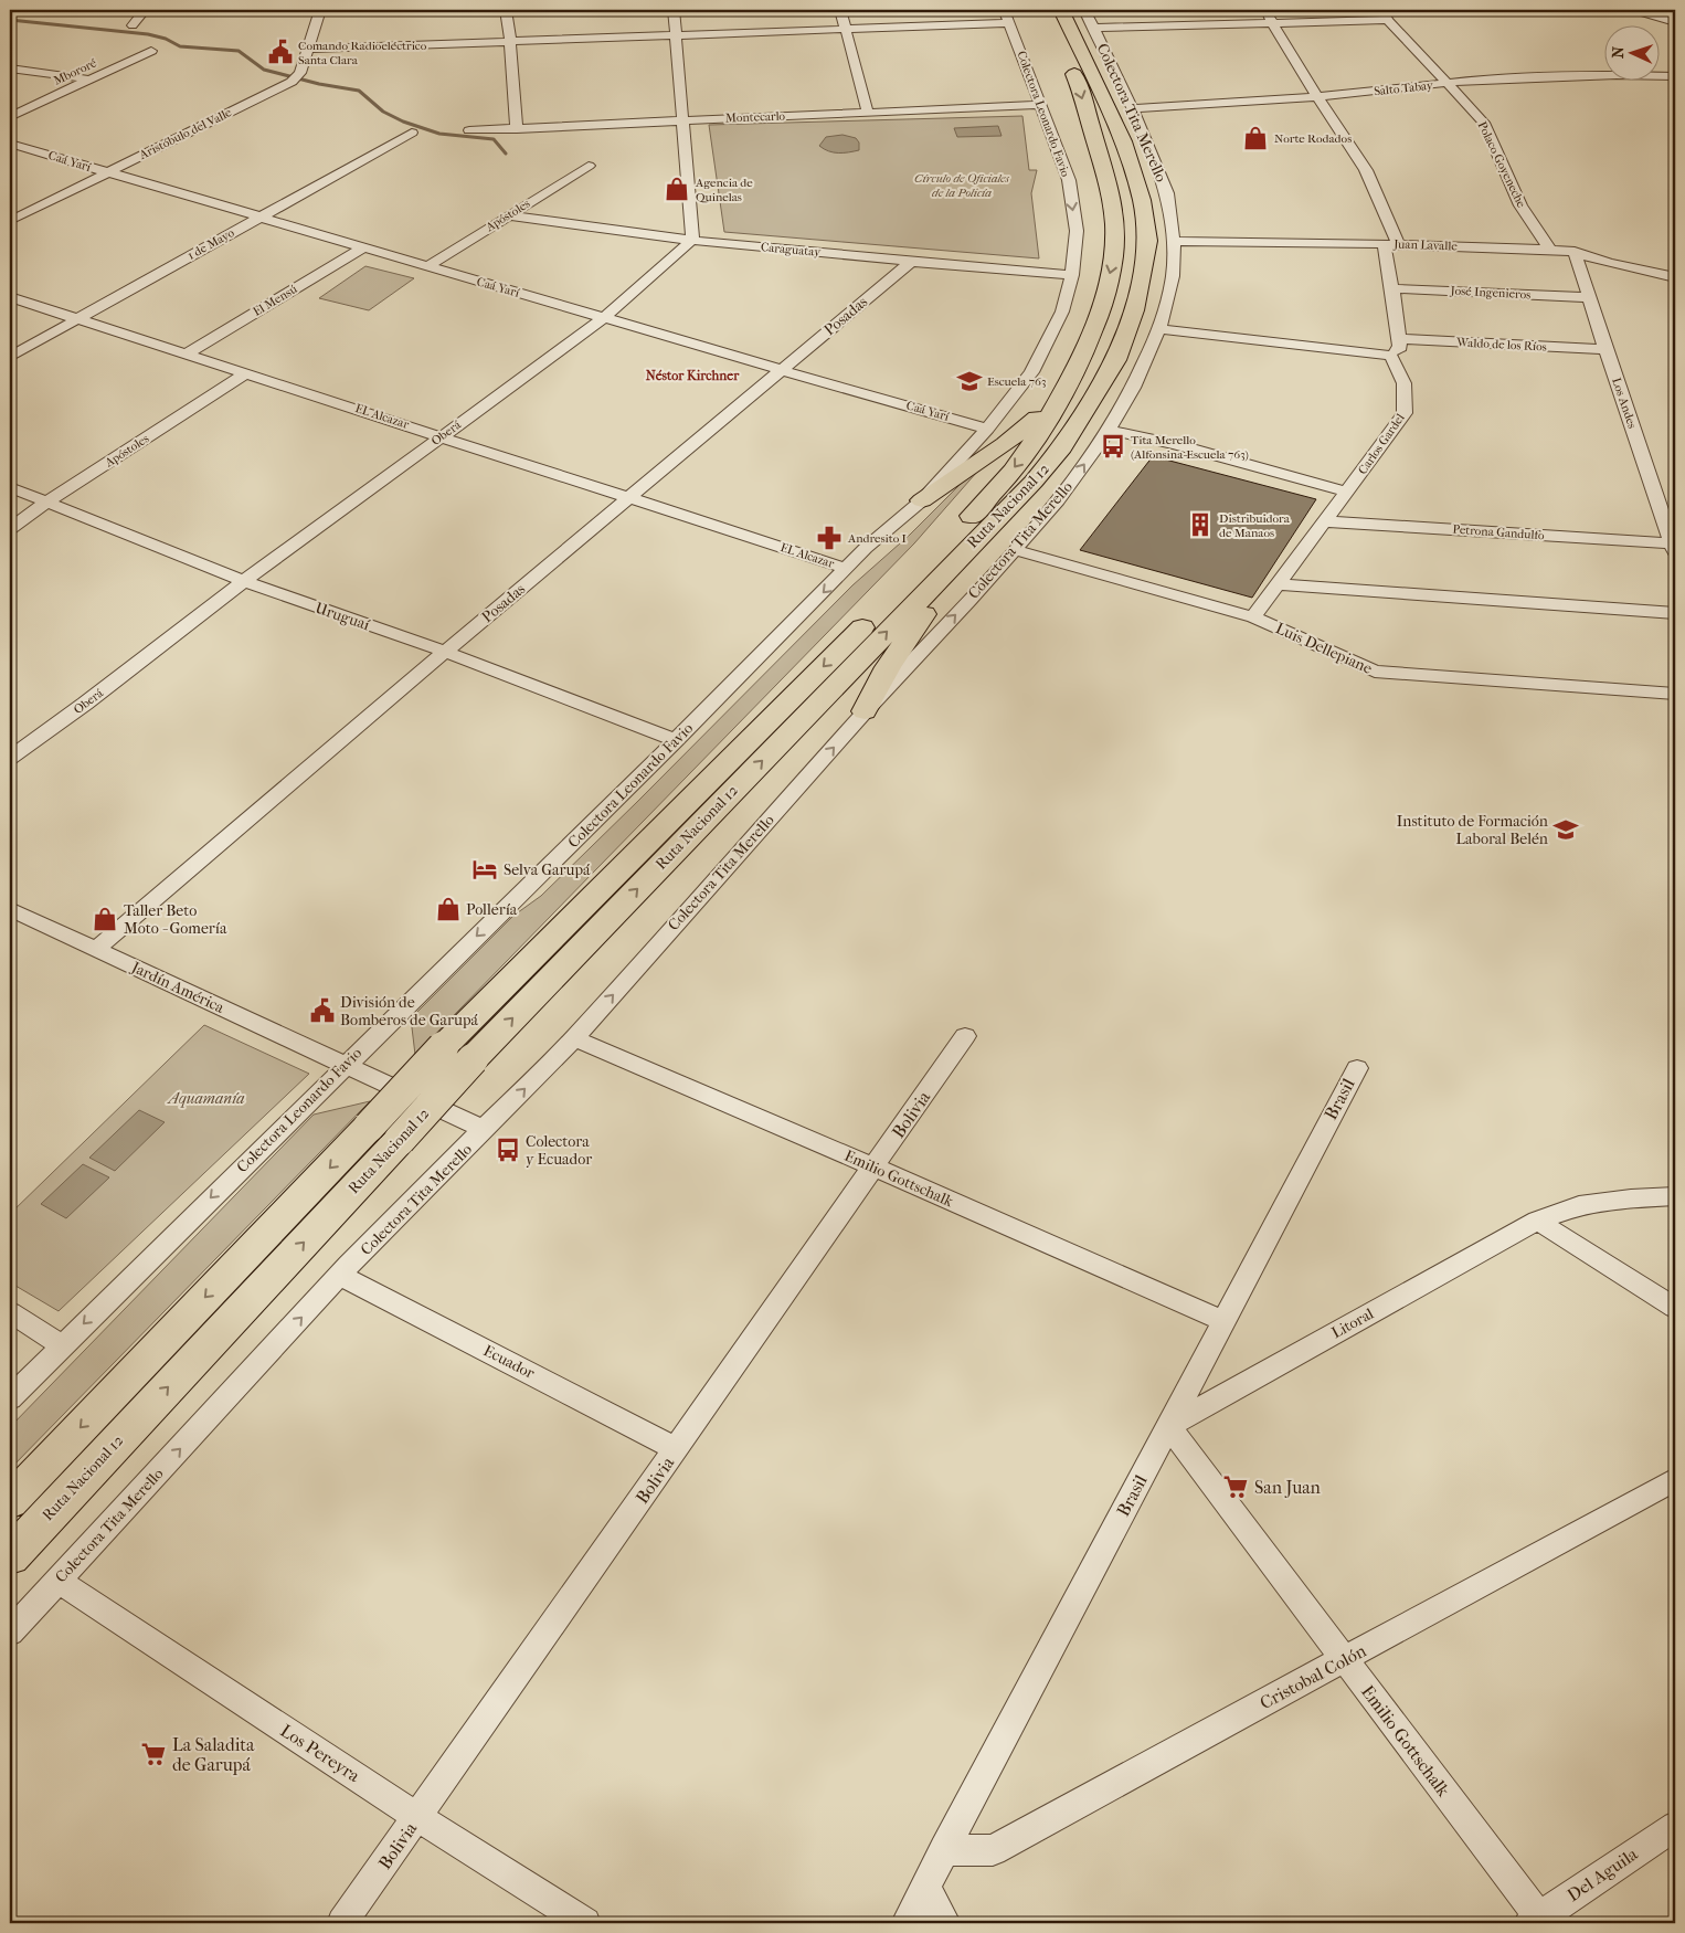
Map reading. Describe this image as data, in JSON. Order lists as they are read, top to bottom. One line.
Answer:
{"streets":{"highway":["Ruta Nacional 12"],"street":["Mbororé","Salto Tabay","Colectora Tita Merello","Colectora Leonardo Favio","Montecarlo","Aristóbulo del Valle","Caá Yarí","Polaco Goyeneche","Apóstoles","1 de Mayo","Juan Lavalle","Caraguatay","José Ingenieros","El Mensú","Posadas","Waldo de los Ríos","Los Andes","EL Alcazar","Oberá","Carlos Gardel","Petrona Gandulfo","Uruguaí","Luis Dellepiane","Jardín América","Brasil","Bolivia","Emilio Gottschalk","Litoral","Ecuador","Cristobal Colón","Los Pereyra","Del Aguila"]},"crossings":[["Salto Tabay","Colectora Tita Merello"],["Salto Tabay","Polaco Goyeneche"],["Salto Tabay","Ruta Nacional 12"],["Colectora Tita Merello","Juan Lavalle"],["Colectora Tita Merello","Ruta Nacional 12"],["Colectora Tita Merello","Luis Dellepiane"],["Colectora Tita Merello","Jardín América"],["Colectora Tita Merello","Emilio Gottschalk"],["Colectora Tita Merello","Ecuador"],["Colectora Tita Merello","Los Pereyra"],["Colectora Leonardo Favio","Montecarlo"],["Colectora Leonardo Favio","Caá Yarí"],["Colectora Leonardo Favio","Caraguatay"],["Colectora Leonardo Favio","EL Alcazar"],["Colectora Leonardo Favio","Uruguaí"],["Colectora Leonardo Favio","Jardín América"],["Aristóbulo del Valle","Caá Yarí"],["Caá Yarí","Apóstoles"],["Caá Yarí","1 de Mayo"],["Caá Yarí","El Mensú"],["Caá Yarí","Posadas"],["Caá Yarí","Oberá"],["Polaco Goyeneche","Juan Lavalle"],["Apóstoles","Caraguatay"],["Apóstoles","EL Alcazar"],["Apóstoles","Uruguaí"],["1 de Mayo","EL Alcazar"],["Juan Lavalle","Los Andes"],["Caraguatay","Posadas"],["Caraguatay","Oberá"],["José Ingenieros","Los Andes"],["El Mensú","EL Alcazar"],["Posadas","EL Alcazar"],["Posadas","Uruguaí"],["Posadas","Jardín América"],["Waldo de los Ríos","Los Andes"],["Los Andes","Petrona Gandulfo"],["EL Alcazar","Oberá"],["Oberá","Uruguaí"],["Carlos Gardel","Petrona Gandulfo"],["Carlos Gardel","Luis Dellepiane"],["Brasil","Emilio Gottschalk"],["Brasil","Litoral"],["Brasil","Cristobal Colón"],["Bolivia","Emilio Gottschalk"],["Bolivia","Ecuador"],["Bolivia","Los Pereyra"],["Emilio Gottschalk","Litoral"],["Emilio Gottschalk","Cristobal Colón"],["Emilio Gottschalk","Del Aguila"]],"one_way":["Colectora Tita Merello","Colectora Leonardo Favio"],"districts":["Néstor Kirchner"],"parks":["Círculo de Oficiales de la Policía","Aquamanía"],"places":{"public building":["Comando Radioeléctrico Santa Clara","División de Bomberos de Garupá"],"shop":["Norte Rodados","Agencia de Quinelas","Pollería","Taller Beto Moto - Gomería"],"school or university":["Escuela 763","Instituto de Formación Laboral Belén"],"bus stop":["Tita Merello (Alfonsina-Escuela 763)","Colectora y Ecuador"],"building":["Distribuidora de Manaos"],"pharmacy":["Andresito I"],"hotel":["Selva Garupá"],"supermarket":["San Juan","La Saladita de Garupá"]},"north":"left"}
